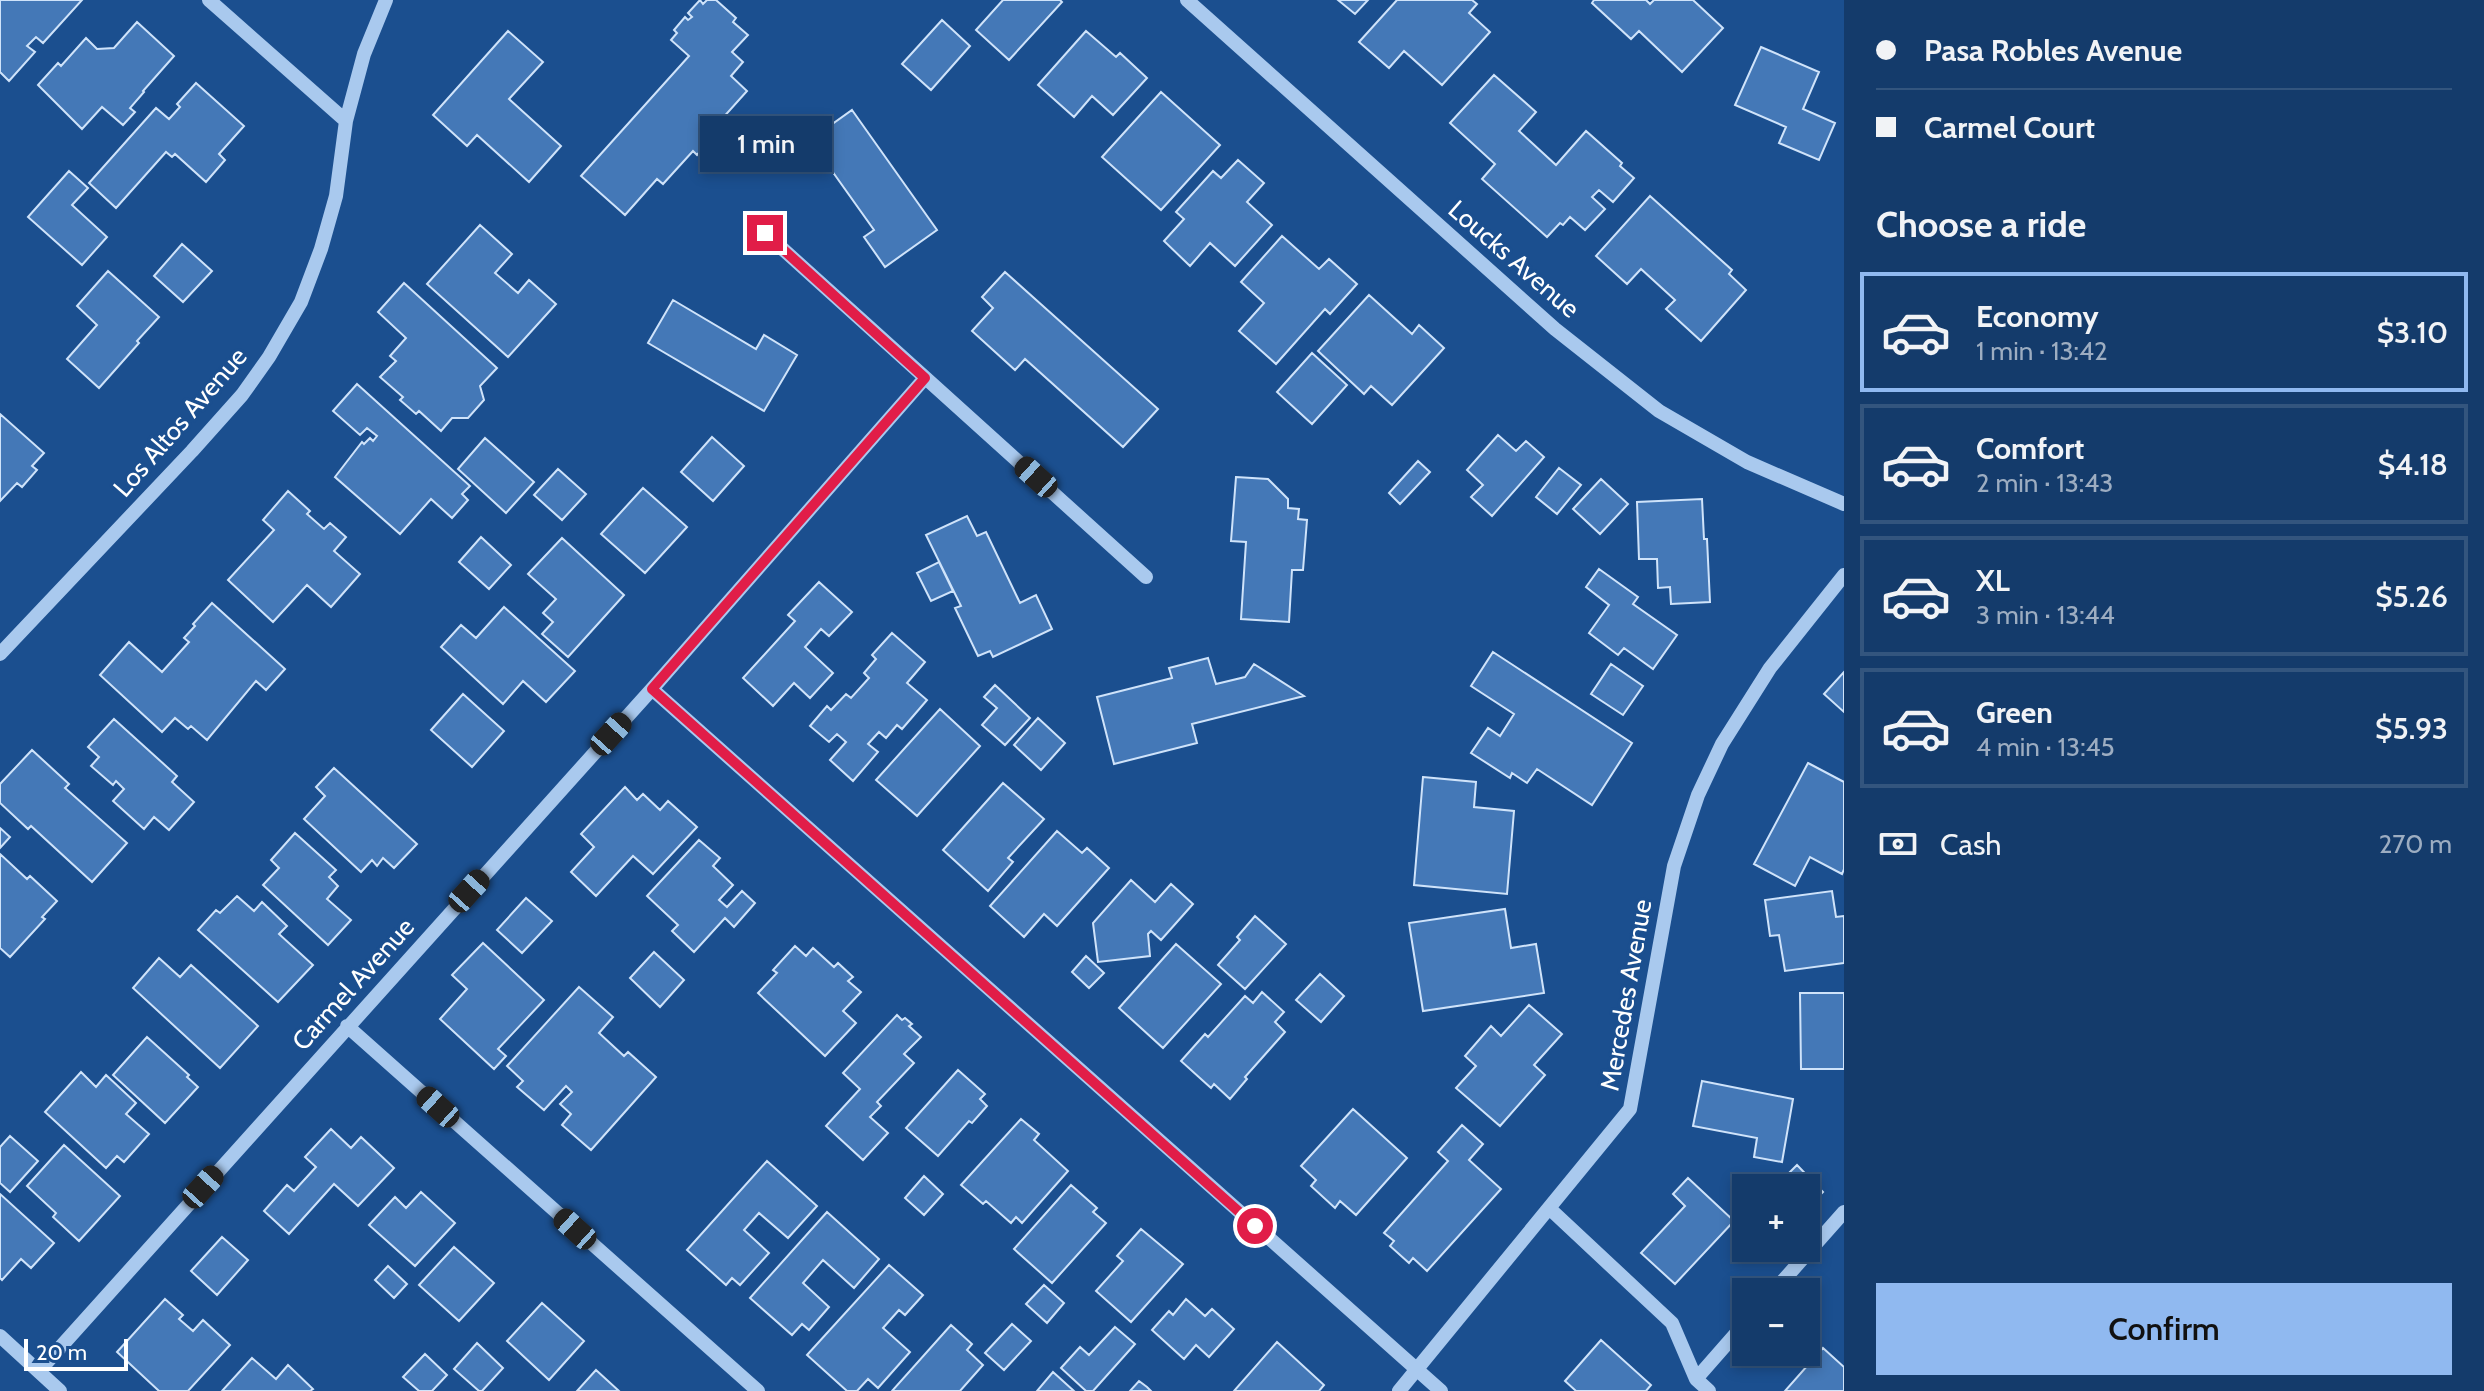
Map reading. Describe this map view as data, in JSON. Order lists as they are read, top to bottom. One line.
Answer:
{"streets":{"street":["Loucks Avenue","Los Altos Avenue","Carmel Avenue","Mercedes Avenue"]},"scale_bar":"20 m","page":{"banner":["Pasa Robles Avenue","Carmel Court"],"bubble":"1 min","heading":"Choose a ride","list":[{"name":"Economy","note":"1 min · 13:42","value":"$3.10"},{"name":"Comfort","note":"2 min · 13:43","value":"$4.18"},{"name":"XL","note":"3 min · 13:44","value":"$5.26"},{"name":"Green","note":"4 min · 13:45","value":"$5.93"}],"pay":["Cash","270 m"],"map_buttons":["+","−"],"buttons":"Confirm","scale":"20 m"}}
